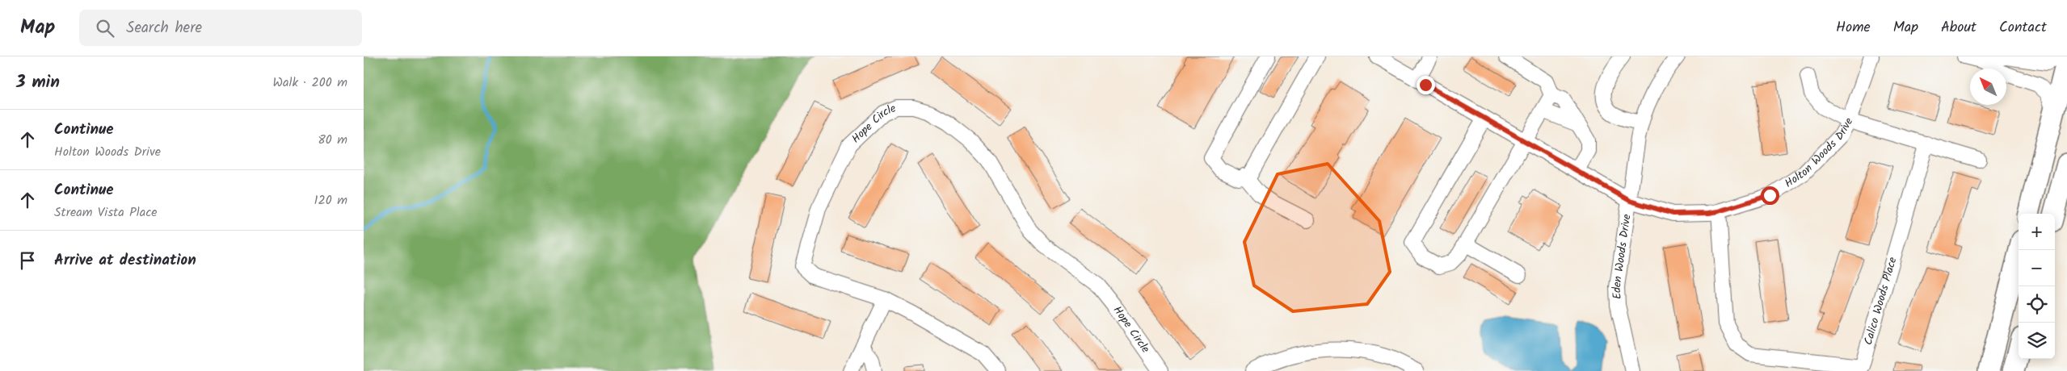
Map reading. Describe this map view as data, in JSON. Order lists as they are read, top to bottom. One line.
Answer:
{"streets":{"street":["Hope Circle","Holton Woods Drive","Eden Woods Drive","Calico Woods Place"]},"crossings":[["Holton Woods Drive","Eden Woods Drive"],["Holton Woods Drive","Calico Woods Place"]],"north":"top left","page":{"header":"Map","search":"Search here","nav":["Home","Map","About","Contact"],"heading":["3 min","Walk · 200 m"],"list":[["Continue","Holton Woods Drive","80 m"],["Continue","Stream Vista Place","120 m"],"Arrive at destination"],"map_buttons":["+","−"]}}
